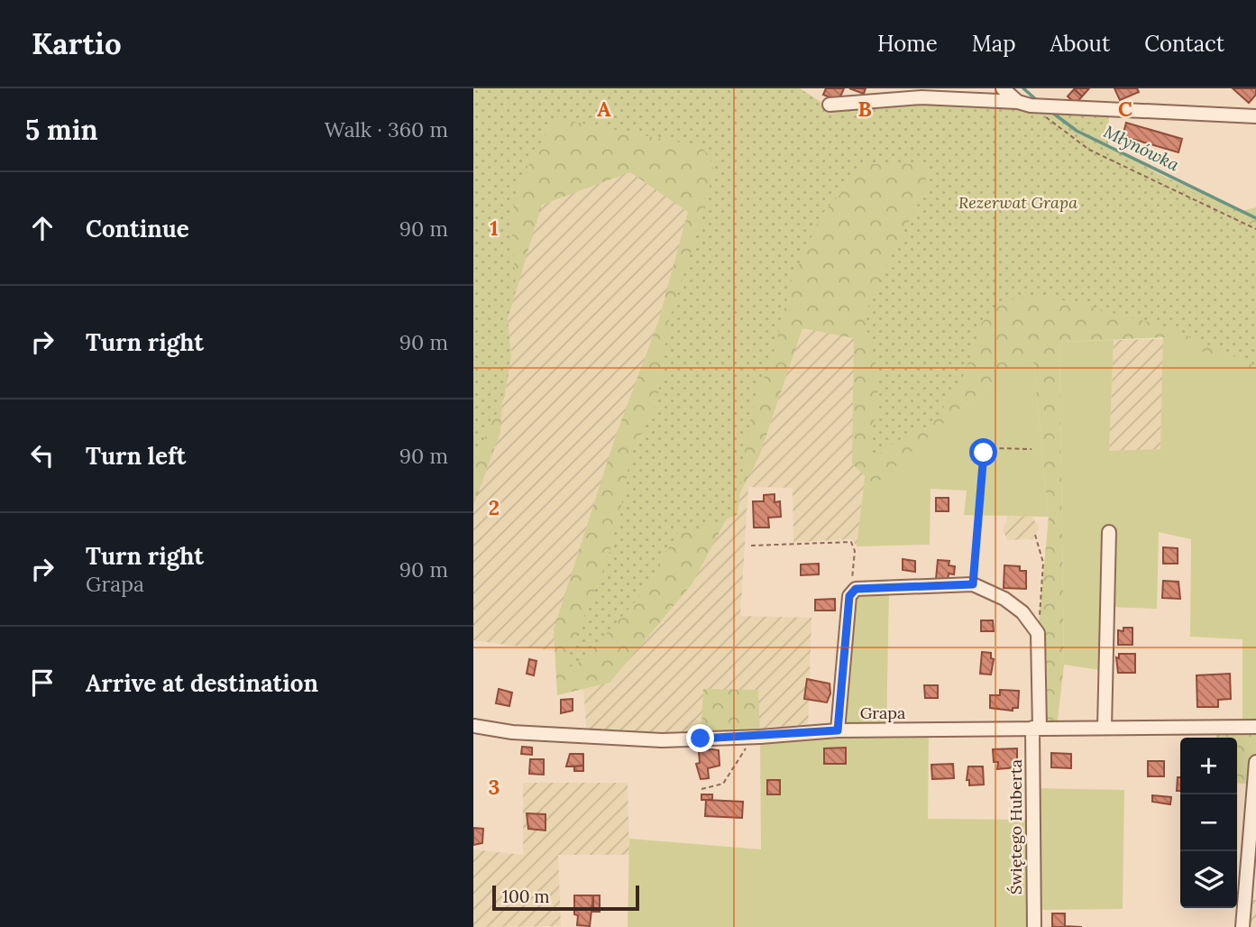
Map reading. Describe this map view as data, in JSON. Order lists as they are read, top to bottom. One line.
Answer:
{"streets":{"street":["Grapa","Świętego Huberta"]},"crossings":[["Grapa","Świętego Huberta"]],"water":["Młynówka"],"parks":["Rezerwat Grapa"],"scale_bar":"100 m","page":{"header":"Kartio","nav":["Home","Map","About","Contact"],"heading":["5 min","Walk · 360 m"],"list":[["Continue","90 m"],["Turn right","90 m"],["Turn left","90 m"],["Turn right","Grapa","90 m"],"Arrive at destination"],"map_buttons":["+","−"],"scale":"100 m"},"grid":{"columns":["A","B","C"],"rows":["1","2","3"]}}
